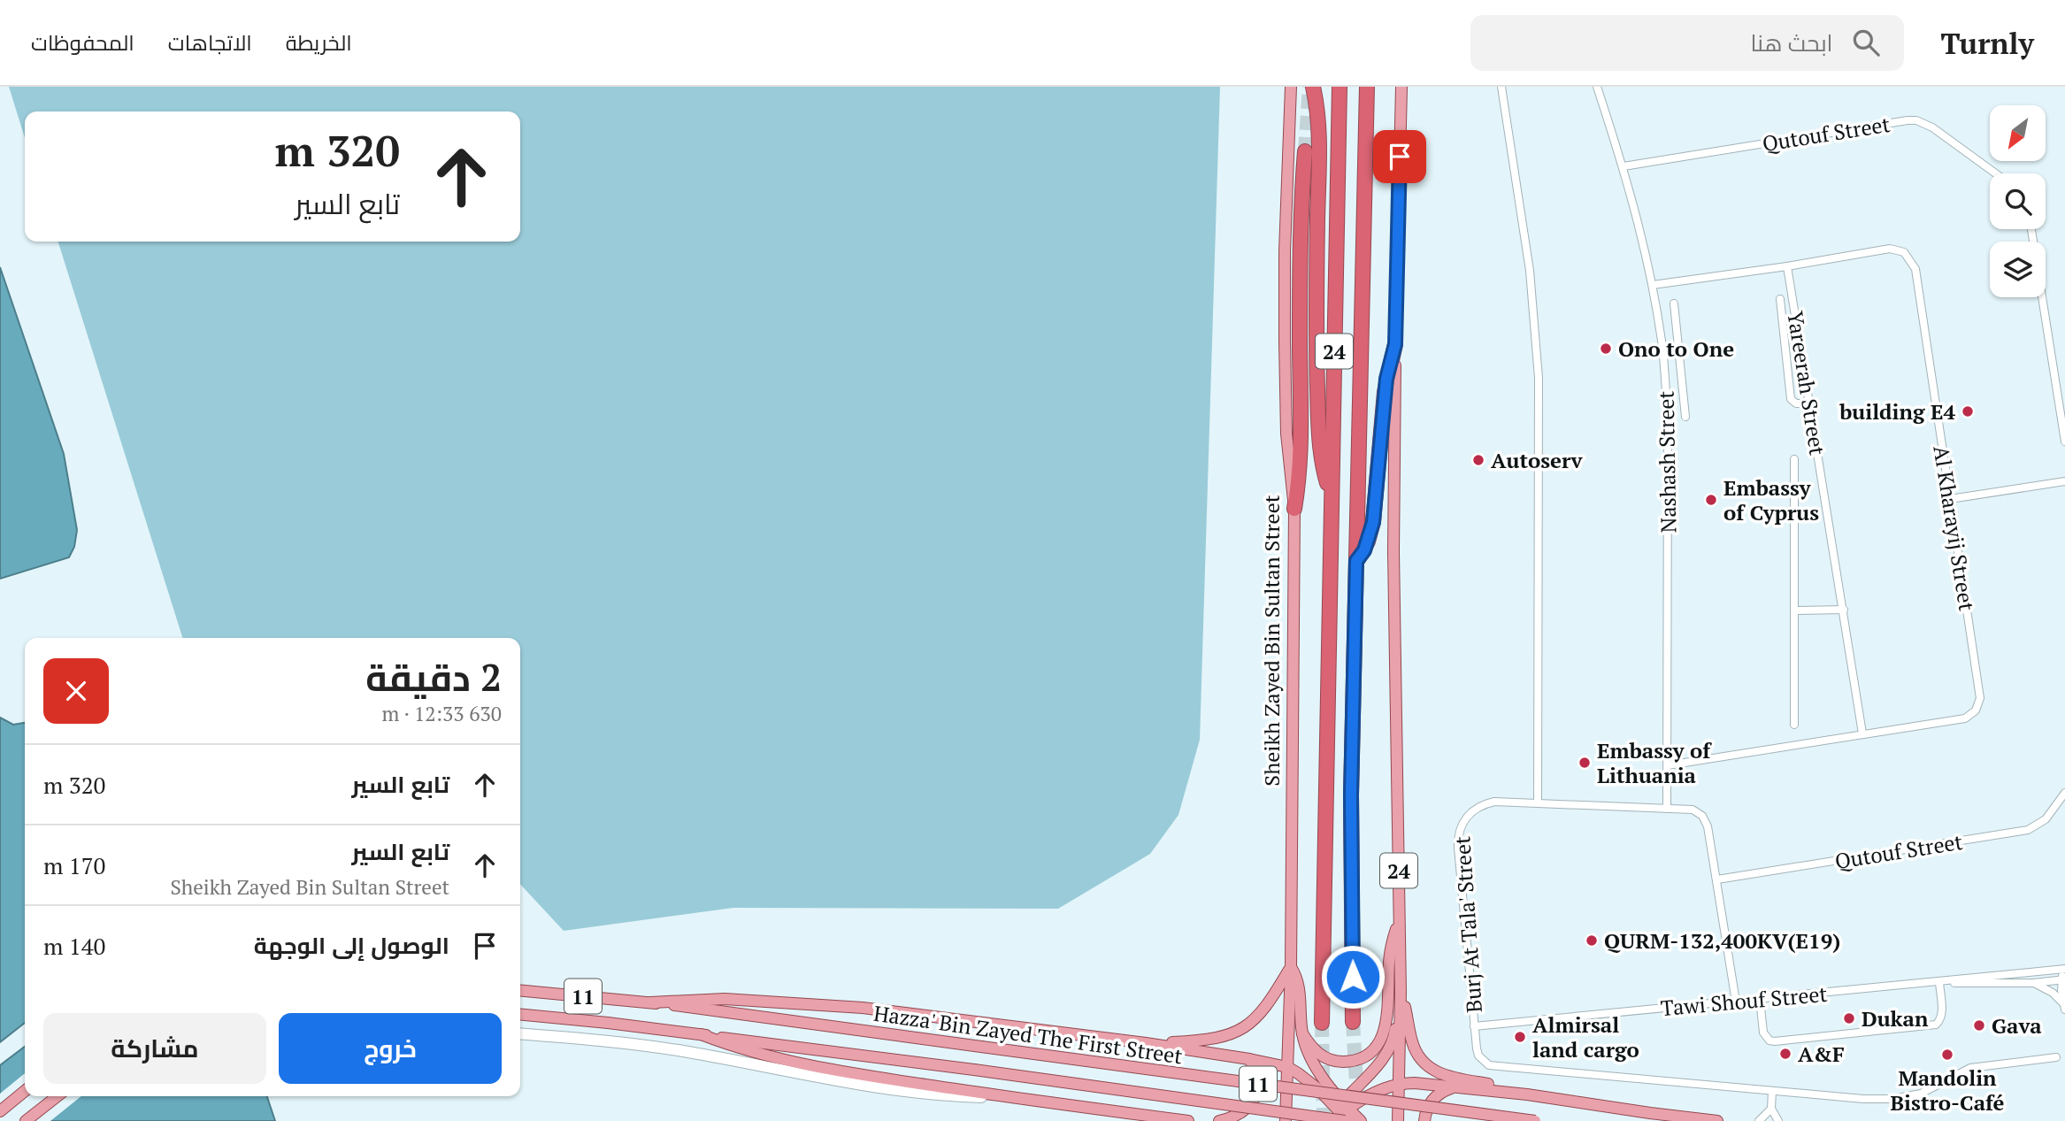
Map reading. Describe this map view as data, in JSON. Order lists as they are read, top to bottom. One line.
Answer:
{"streets":{"highway":["24"],"main road":["Sheikh Zayed Bin Sultan Street","11","Hazza' Bin Zayed The First Street"],"street":["Qutouf Street","Yareerah Street","Nashash Street","Al Kharayij Street","Burj At Tala' Street","Tawi Shouf Street"]},"crossings":[["Qutouf Street","Nashash Street"],["Qutouf Street","Burj At Tala' Street"],["24","Sheikh Zayed Bin Sultan Street"],["Yareerah Street","Al Kharayij Street"],["Nashash Street","Al Kharayij Street"],["Nashash Street","Burj At Tala' Street"],["Burj At Tala' Street","Tawi Shouf Street"]],"places":["Ono to One","building E4","Autoserv","Embassy of Cyprus","Embassy of Lithuania","QURM-132,400KV(E19)","Dukan","Gava","Almirsal land cargo","A&F","Mandolin Bistro-Café"],"north":"bottom left","page":{"header":"Turnly","search":"ابحث هنا","nav":["الخريطة","الاتجاهات","المحفوظات"],"turn":["320 m","تابع السير"],"heading":["2 دقيقة","630 m · 12:33"],"list":[{"name":"تابع السير","value":"320 m"},{"name":"تابع السير","note":"Sheikh Zayed Bin Sultan Street","value":"170 m"},{"name":"الوصول إلى الوجهة","value":"140 m"}],"buttons":["خروج","مشاركة"]}}
